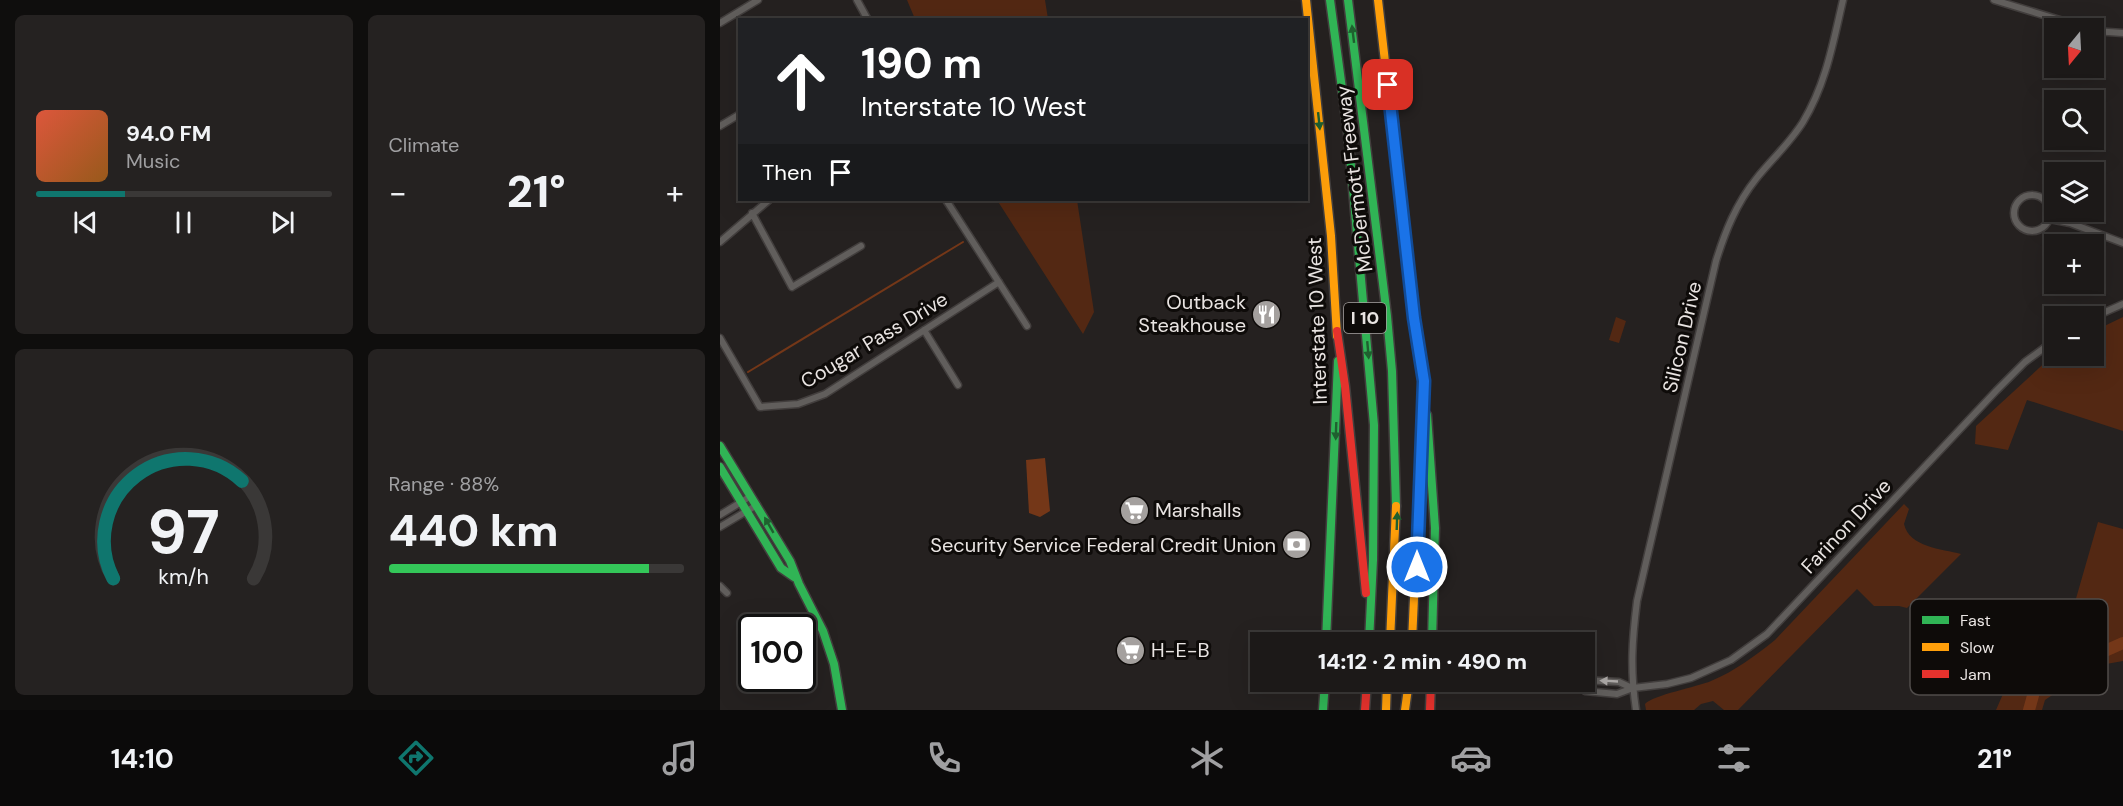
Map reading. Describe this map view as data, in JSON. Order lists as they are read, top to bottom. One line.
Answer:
{"streets":{"main road":["McDermott Freeway","I 10","Interstate 10 West"],"street":["Silicon Drive","Cougar Pass Drive","Farinon Drive"]},"crossings":[["Silicon Drive","Farinon Drive"]],"places":{"restaurant":["Outback Steakhouse"],"supermarket":["Marshalls","H-E-B"],"bank":["Security Service Federal Credit Union"]},"legend":["Fast","Slow","Jam"],"north":"bottom","page":{"tile":["Climate",["Range · 88%","440 km"]],"map_buttons":["+","−"],"turn":["190 m","Interstate 10 West"],"song":["94.0 FM","Music"],"then":"Then","heat":["−","21°","+"],"limit":"100","trip":"14:12 · 2 min · 490 m","tabs":["14:10","21°"],"gauge":["97","km/h"]}}
